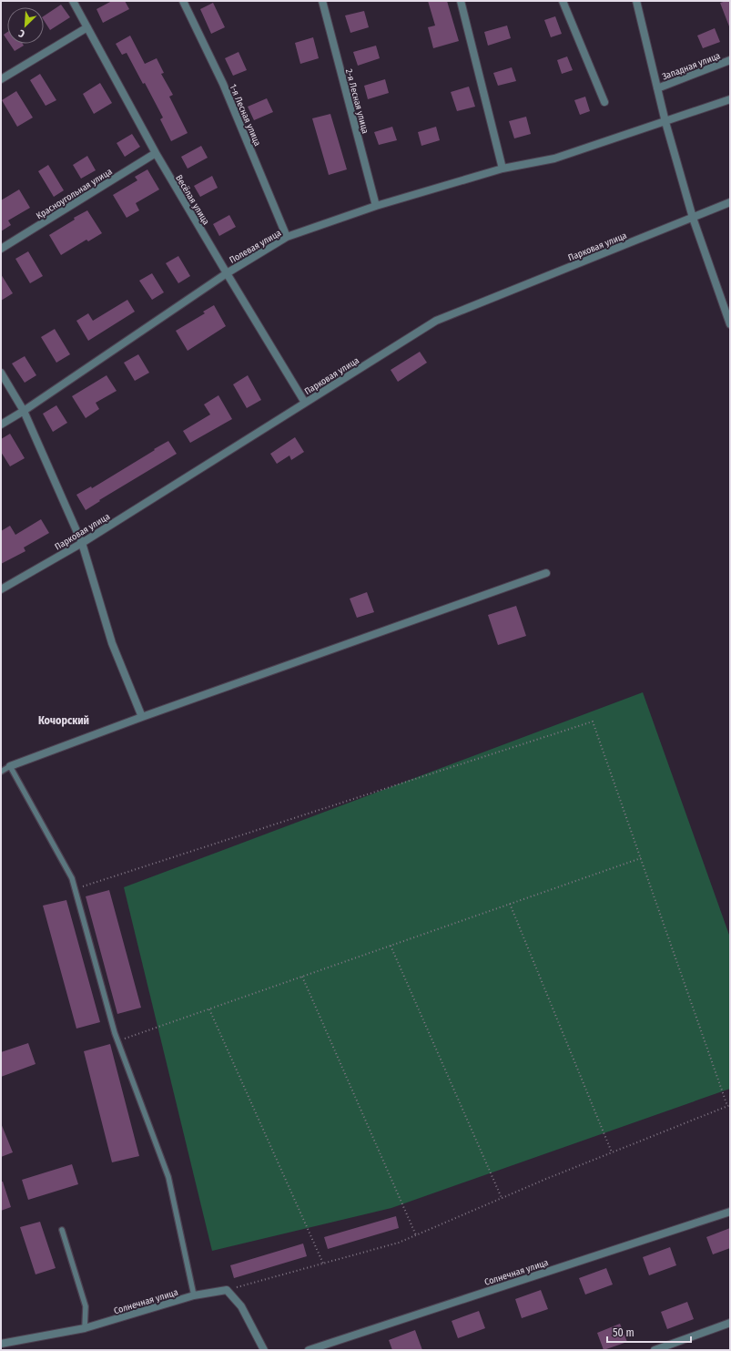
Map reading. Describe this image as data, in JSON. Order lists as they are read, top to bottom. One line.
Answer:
{"streets":{"street":["Западная улица","2-я Лесная улица","1-я Лесная улица","Красноугольная улица","Весёлая улица","Полевая улица","Парковая улица","Солнечная улица"]},"crossings":[["2-я Лесная улица","Полевая улица"],["1-я Лесная улица","Полевая улица"],["Красноугольная улица","Весёлая улица"],["Весёлая улица","Полевая улица"],["Весёлая улица","Парковая улица"]],"districts":["Кочорский"],"scale_bar":"50 m","north":"bottom left"}
